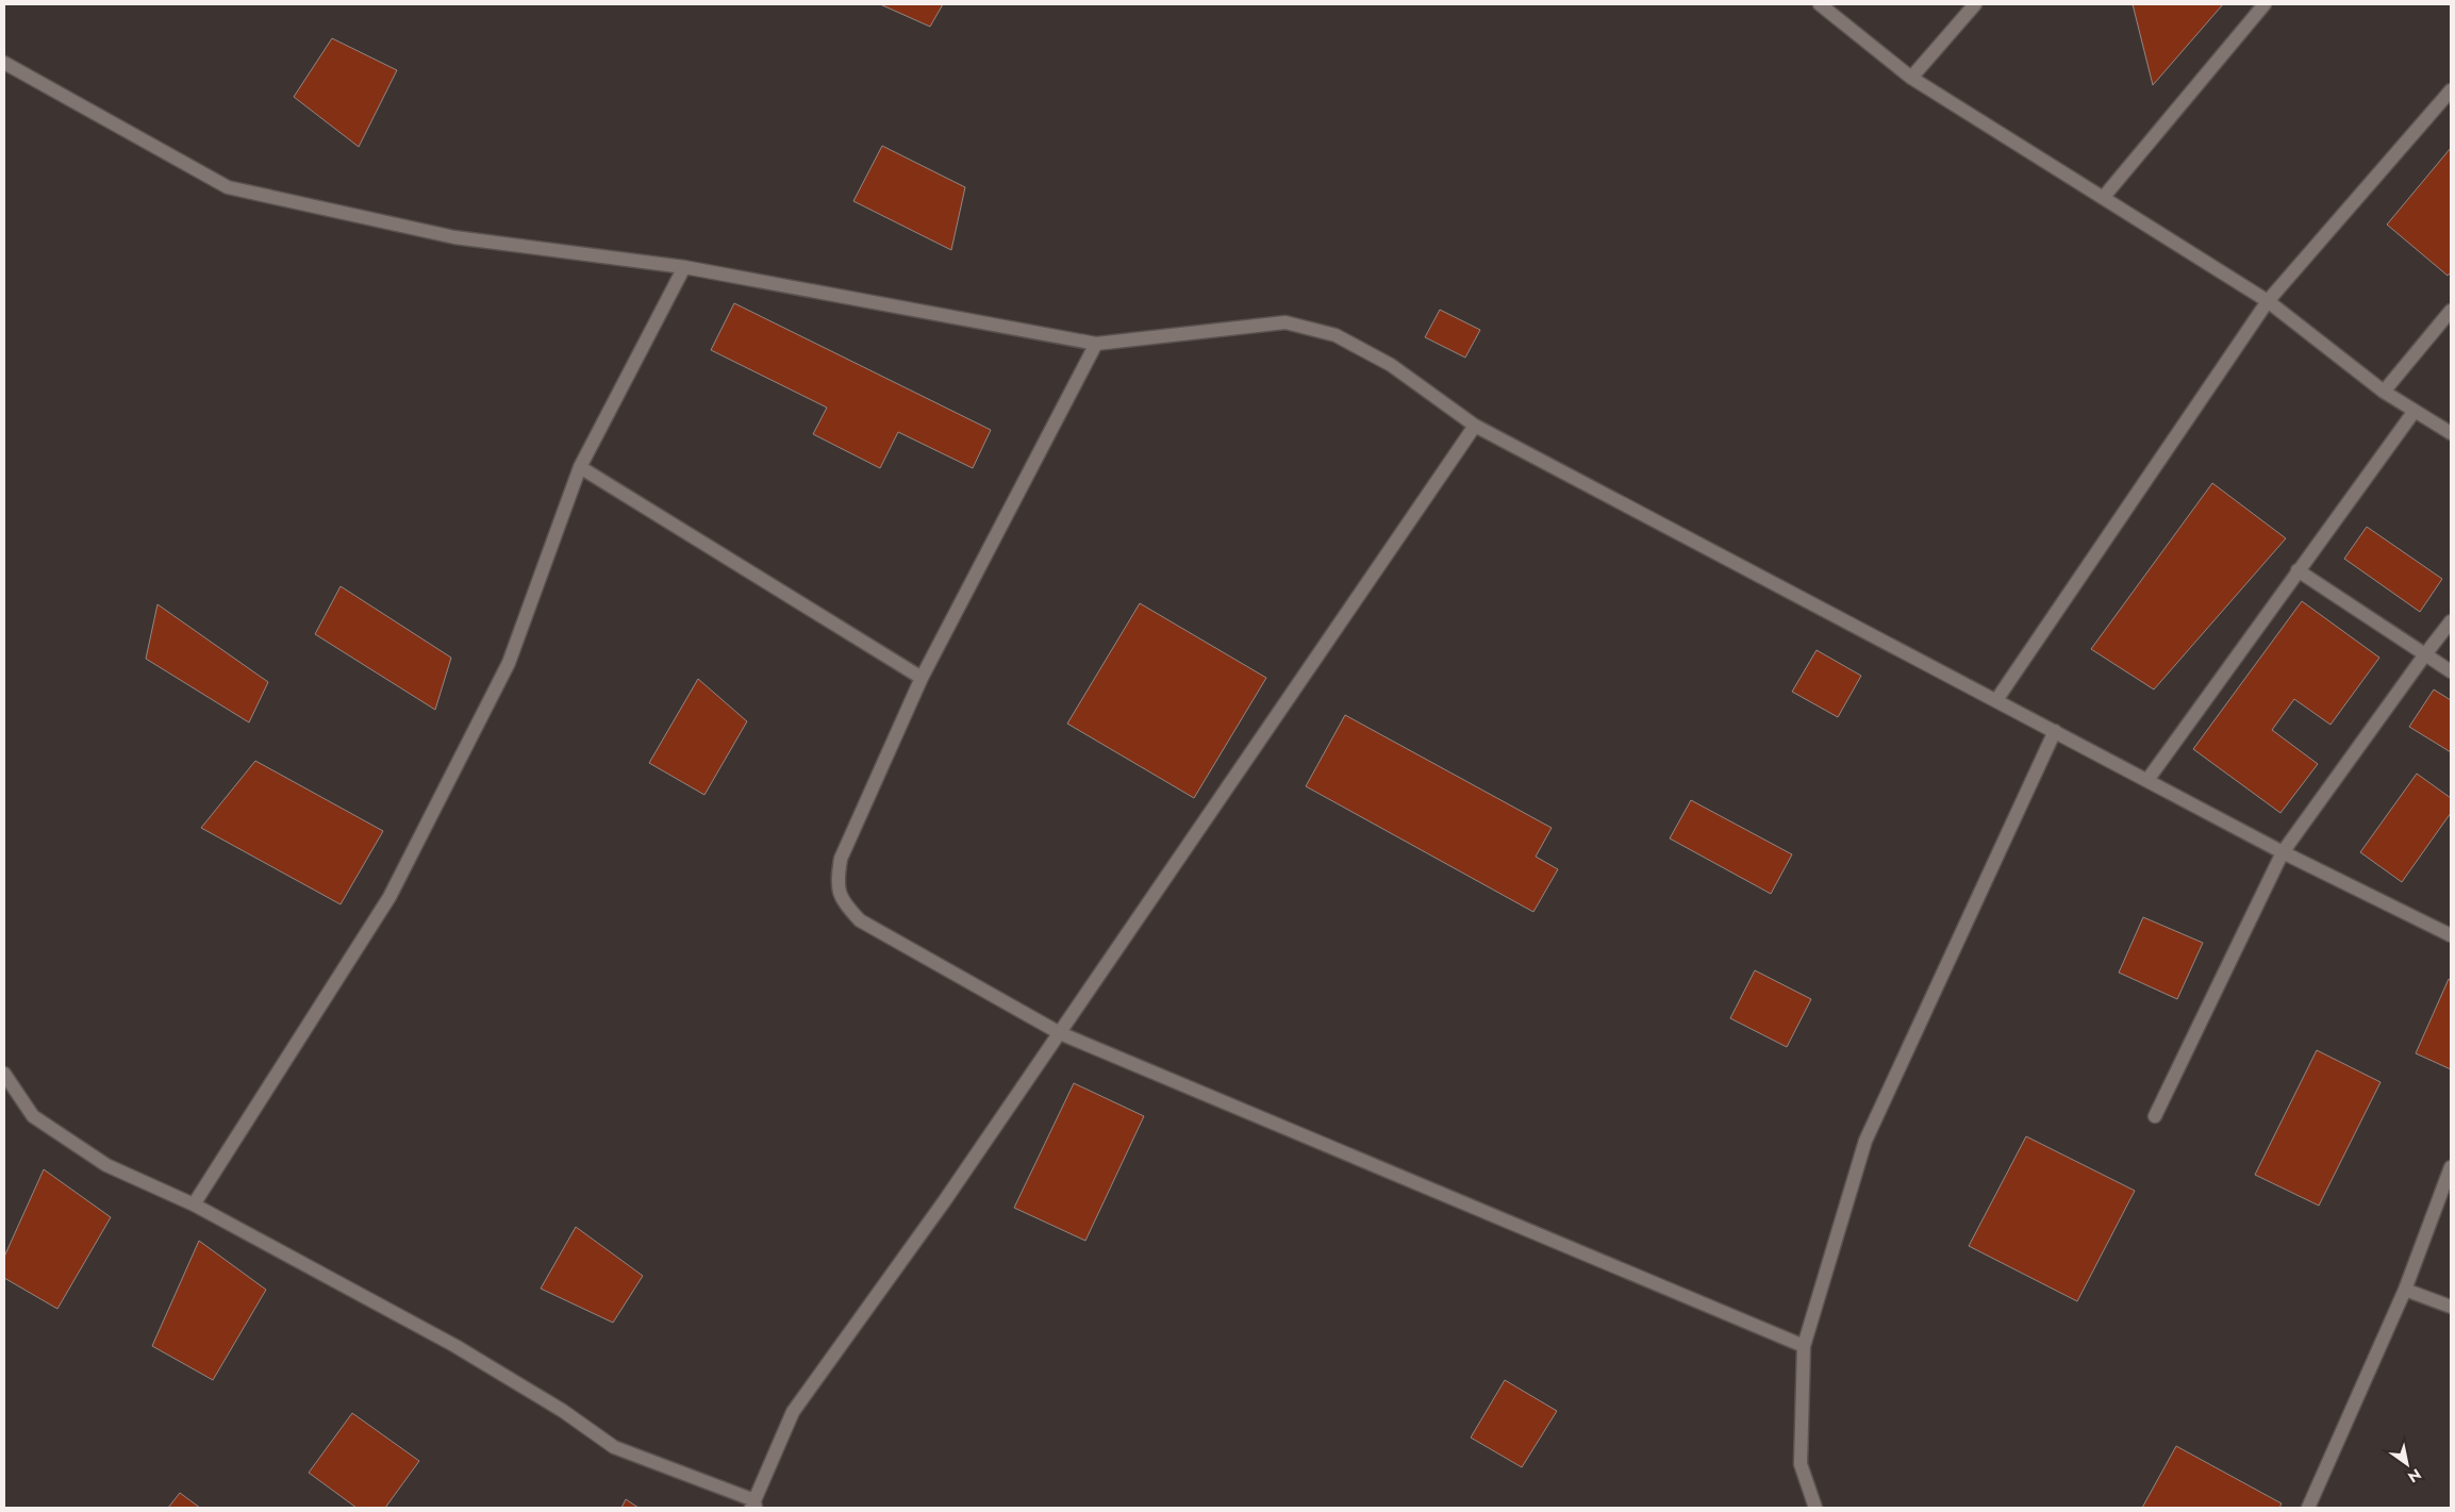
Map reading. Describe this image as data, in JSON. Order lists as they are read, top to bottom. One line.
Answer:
{"north":"bottom right"}
